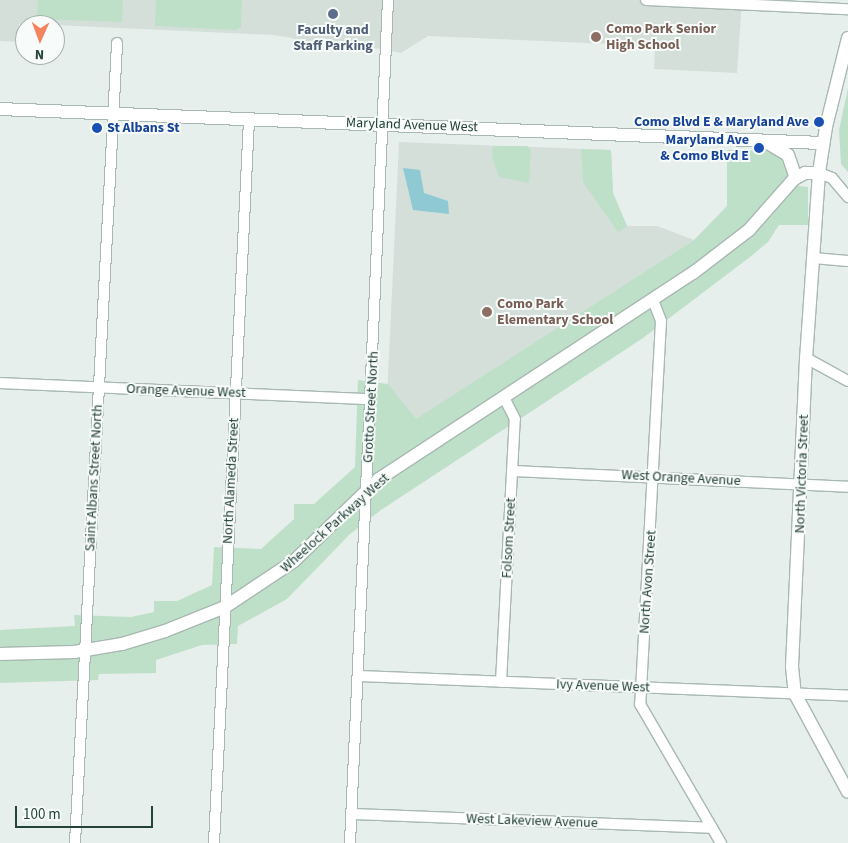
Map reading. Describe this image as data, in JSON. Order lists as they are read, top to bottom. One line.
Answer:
{"streets":{"street":["Maryland Avenue West","Orange Avenue West","Grotto Street North","North Victoria Street","Saint Albans Street North","West Orange Avenue","North Alameda Street","Wheelock Parkway West","Folsom Street","North Avon Street","Ivy Avenue West","West Lakeview Avenue"]},"crossings":[["Maryland Avenue West","Grotto Street North"],["Maryland Avenue West","North Victoria Street"],["Maryland Avenue West","Saint Albans Street North"],["Maryland Avenue West","North Alameda Street"],["Orange Avenue West","Grotto Street North"],["Orange Avenue West","Saint Albans Street North"],["Orange Avenue West","North Alameda Street"],["Grotto Street North","Wheelock Parkway West"],["Grotto Street North","Ivy Avenue West"],["Grotto Street North","West Lakeview Avenue"],["North Victoria Street","West Orange Avenue"],["North Victoria Street","Ivy Avenue West"],["Saint Albans Street North","Wheelock Parkway West"],["West Orange Avenue","Folsom Street"],["West Orange Avenue","North Avon Street"],["North Alameda Street","Wheelock Parkway West"],["Wheelock Parkway West","Folsom Street"],["Wheelock Parkway West","North Avon Street"],["Folsom Street","Ivy Avenue West"],["North Avon Street","Ivy Avenue West"],["North Avon Street","West Lakeview Avenue"]],"places":["Faculty and Staff Parking","Como Park Senior High School","Como Blvd E & Maryland Ave","St Albans St","Maryland Ave & Como Blvd E","Como Park Elementary School"],"scale_bar":"100 m","north":"bottom"}
